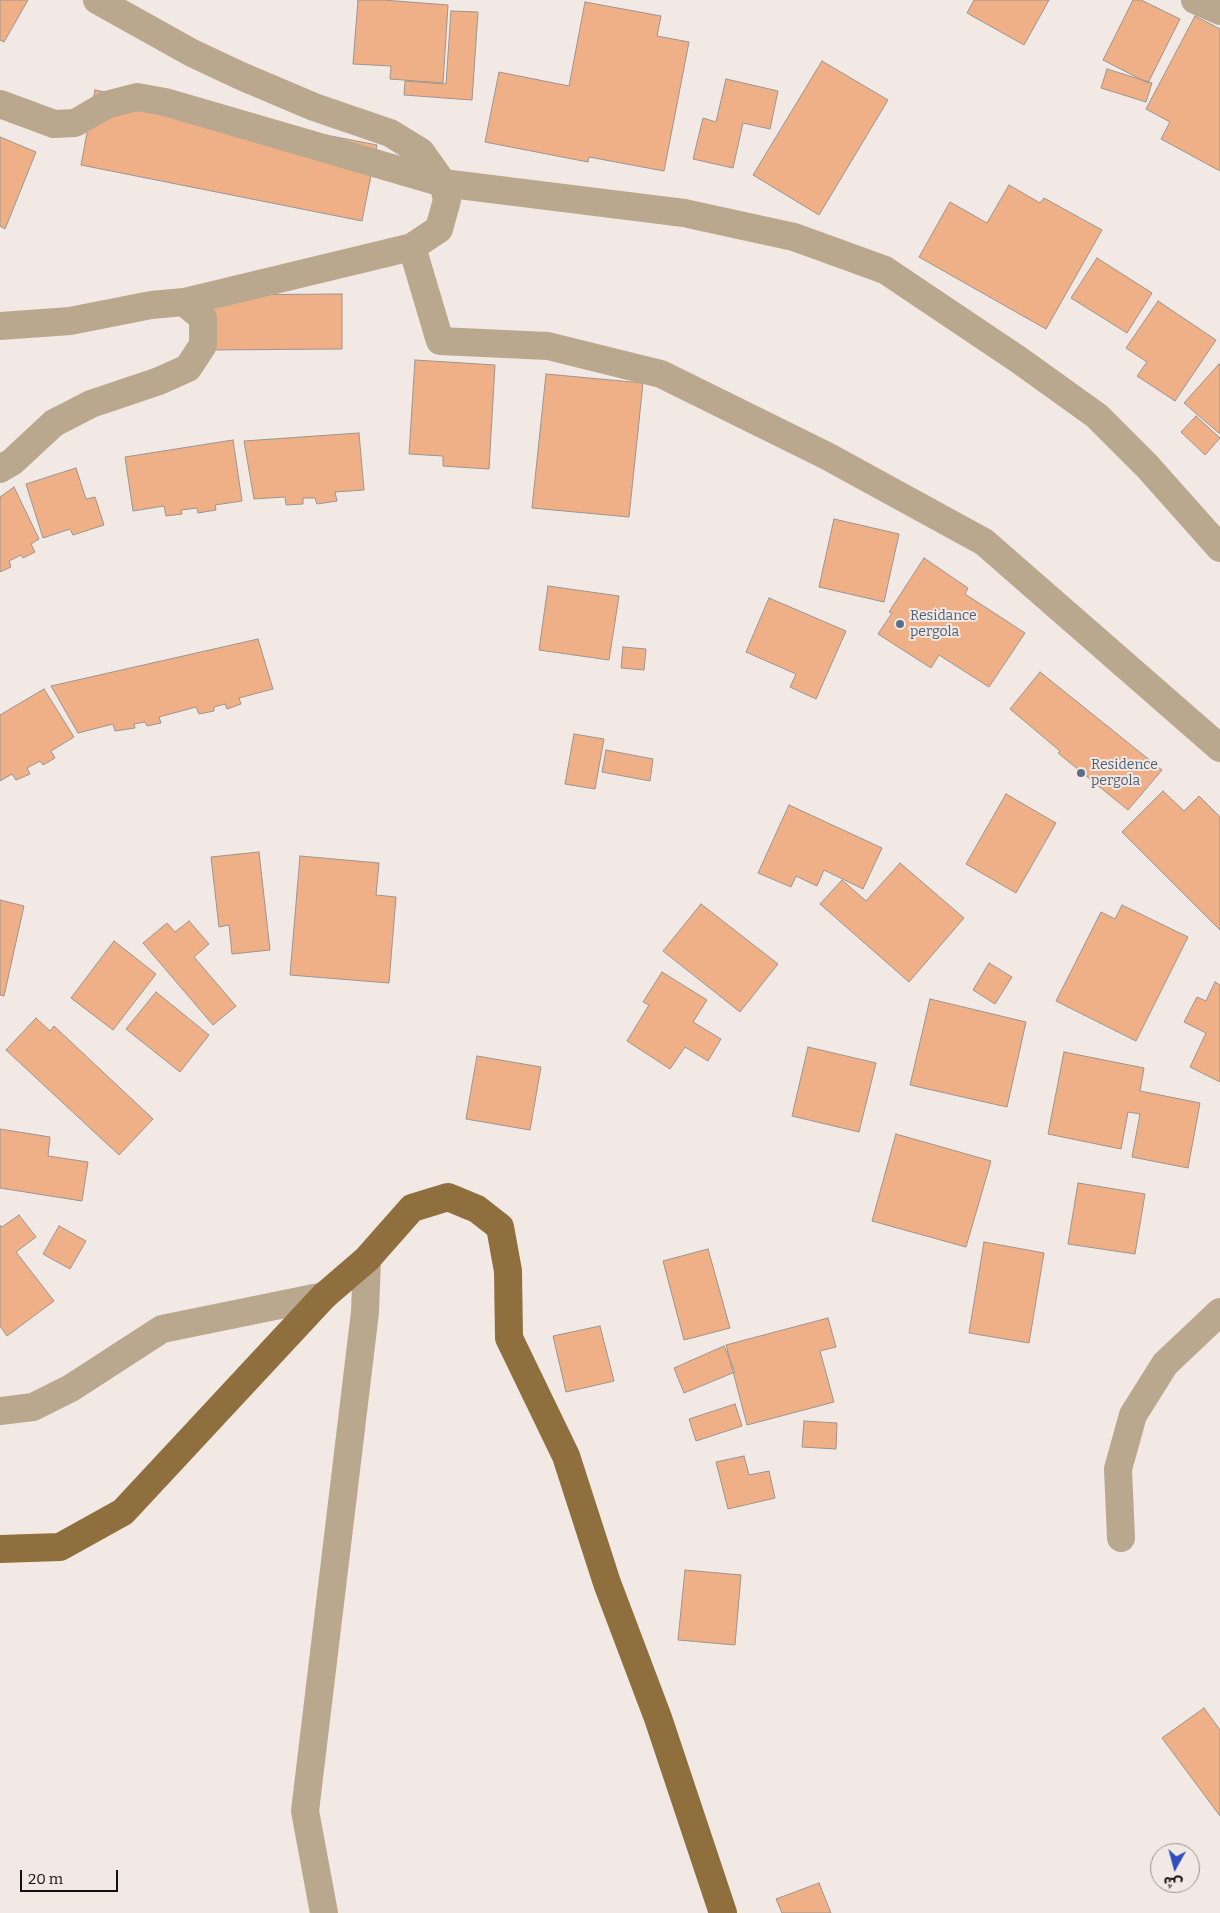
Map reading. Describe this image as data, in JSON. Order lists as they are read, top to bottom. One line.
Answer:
{"places":["Residance pergola","Residence pergola"],"scale_bar":"20 m","north":"bottom"}
